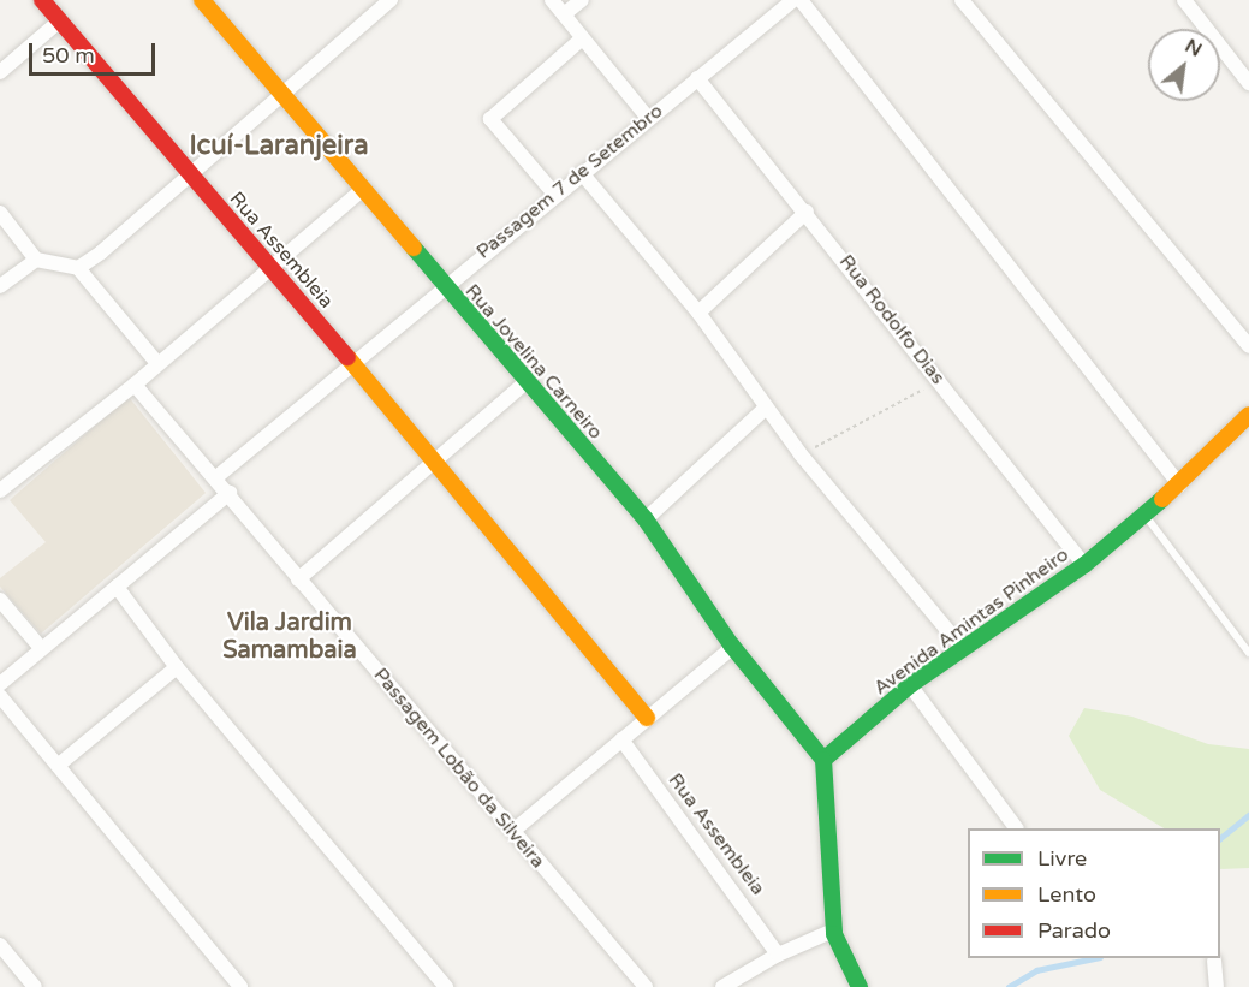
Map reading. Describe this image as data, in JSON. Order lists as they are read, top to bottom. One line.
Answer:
{"streets":{"street":["Passagem 7 de Setembro","Rua Assembleia","Rua Rodolfo Dias","Rua Jovelina Carneiro","Avenida Amintas Pinheiro","Passagem Lobão da Silveira"]},"crossings":[["Passagem 7 de Setembro","Rua Assembleia"],["Passagem 7 de Setembro","Rua Rodolfo Dias"],["Passagem 7 de Setembro","Rua Jovelina Carneiro"],["Passagem 7 de Setembro","Passagem Lobão da Silveira"],["Rua Rodolfo Dias","Avenida Amintas Pinheiro"],["Rua Jovelina Carneiro","Avenida Amintas Pinheiro"]],"districts":["Icuí-Laranjeira","Vila Jardim Samambaia"],"legend":["Livre","Lento","Parado"],"scale_bar":"50 m","north":"top right"}
